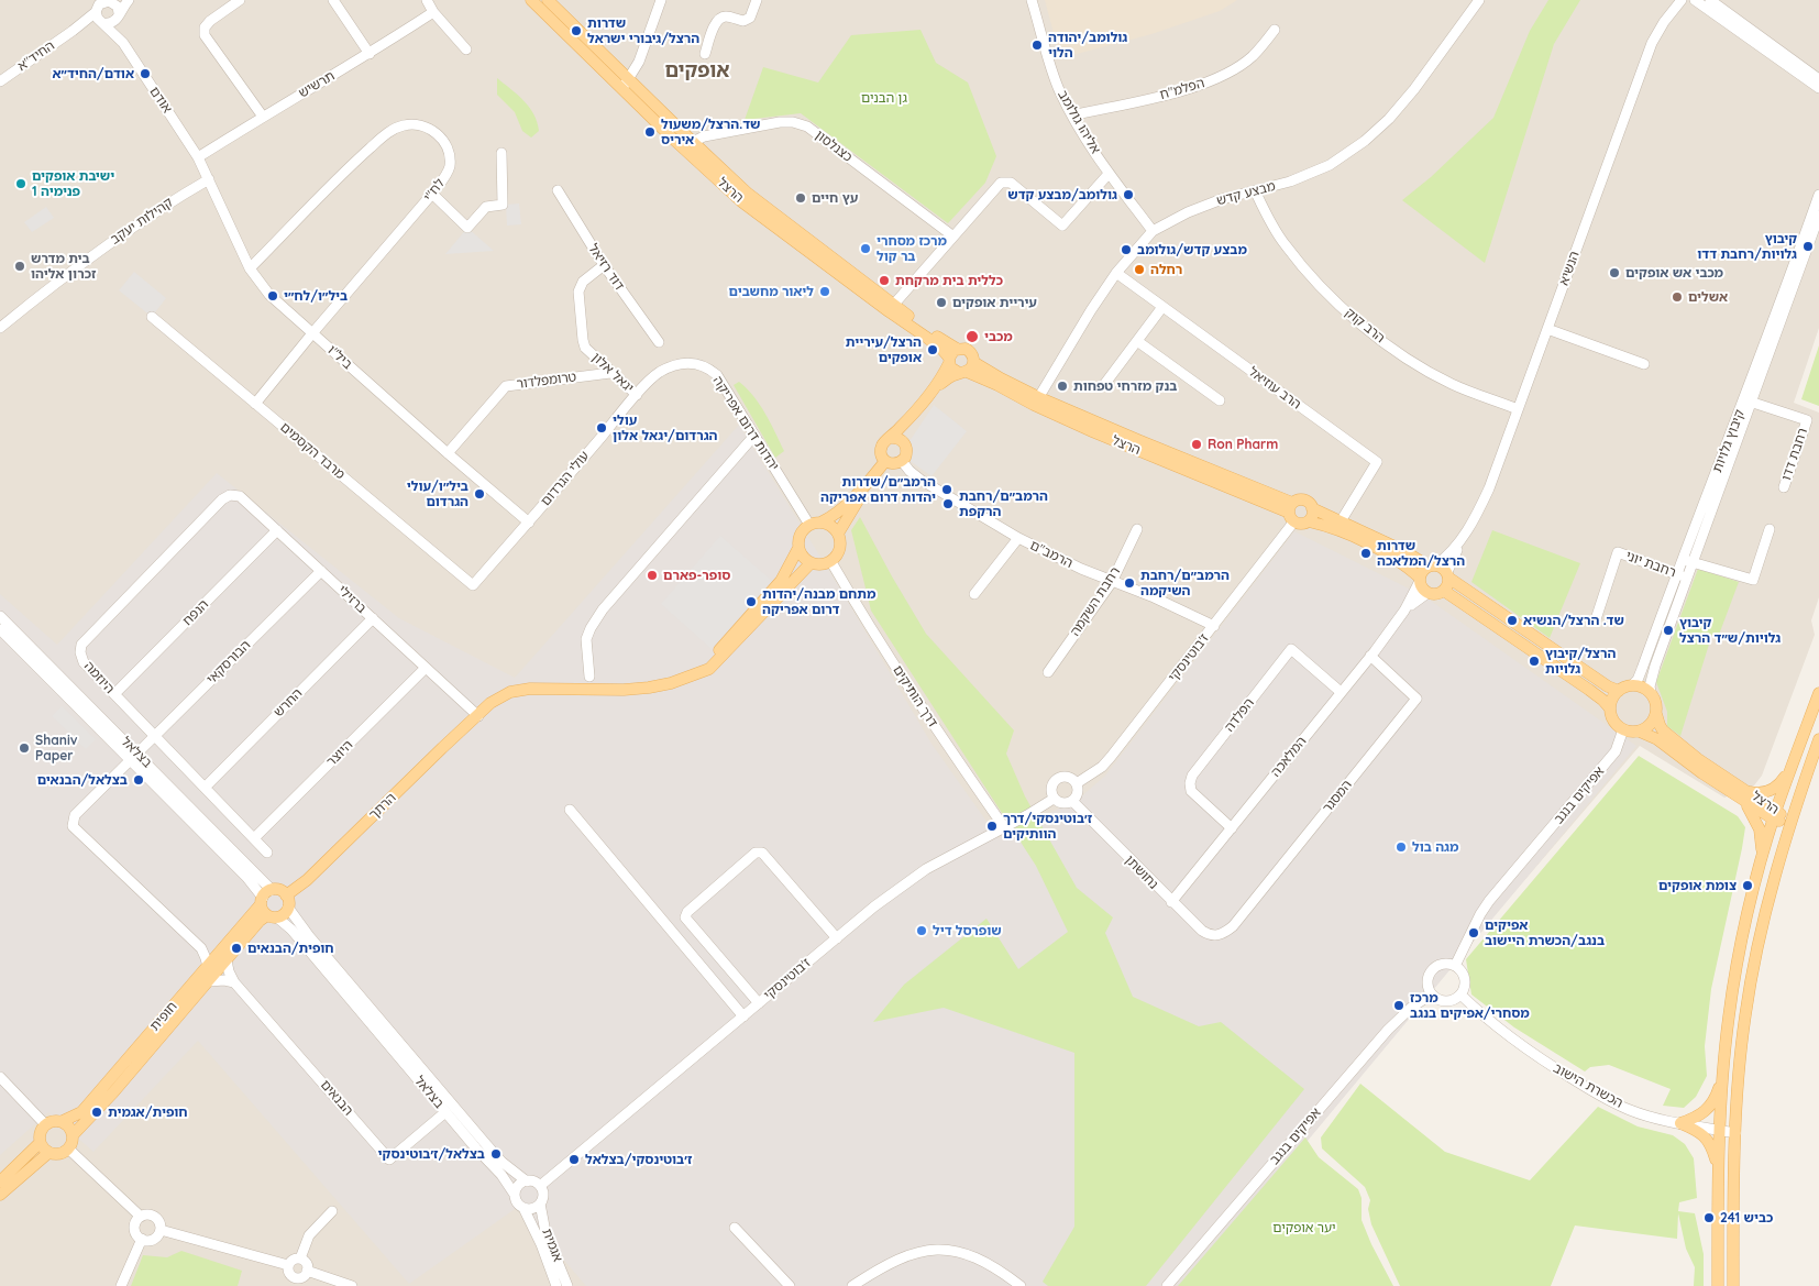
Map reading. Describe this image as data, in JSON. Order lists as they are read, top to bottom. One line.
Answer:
{"streets":{"main road":["הרצל","הרתך","חופית"],"street":["החיד\"א","תרשיש","הפלמ\"ח","אודם","אליהו גולומב","כצנלסון","לח\"י","מבצע קדש","קהילות יעקב","דוד רזיאל","הנשיא","הרב קוק","ביל\"ו","יגאל אלון","טרומפלדור","הרב עוזיאל","יהדות דרום אפריקה","קיבוץ גלויות","מרבד הקסמים","רחבת דדו","עולי הגרדום","הרמב\"ם","רחבת יוני","ברזילי","רחבת השקמה","הנפח","ז'בוטינסקי","הבורסקאי","היוזמה","דרך הותיקים","החרש","הפלדה","בצלאל","היוצר","המלאכה","אפיקים בנגב","המסגר","נחושתן","הכשרת הישוב","הבנאים","אגמית"]},"crossings":[["החיד\"א","אודם"],["תרשיש","אודם"],["תרשיש","ביל\"ו"],["הפלמ\"ח","אליהו גולומב"],["אודם","ביל\"ו"],["אליהו גולומב","מבצע קדש"],["כצנלסון","הרצל"],["לח\"י","ביל\"ו"],["לח\"י","מרבד הקסמים"],["הרצל","מבצע קדש"],["הרצל","קיבוץ גלויות"],["הרצל","ז'בוטינסקי"],["הרצל","אפיקים בנגב"],["מבצע קדש","הרב קוק"],["מבצע קדש","הרב עוזיאל"],["קהילות יעקב","ביל\"ו"],["דוד רזיאל","יגאל אלון"],["הנשיא","הרב קוק"],["הנשיא","המלאכה"],["ביל\"ו","טרומפלדור"],["ביל\"ו","עולי הגרדום"],["יגאל אלון","טרומפלדור"],["יגאל אלון","עולי הגרדום"],["יהדות דרום אפריקה","עולי הגרדום"],["יהדות דרום אפריקה","דרך הותיקים"],["קיבוץ גלויות","רחבת דדו"],["קיבוץ גלויות","רחבת יוני"],["קיבוץ גלויות","אפיקים בנגב"],["מרבד הקסמים","עולי הגרדום"],["הרמב\"ם","רחבת השקמה"],["הרמב\"ם","ז'בוטינסקי"],["ברזילי","הנפח"],["ברזילי","הבורסקאי"],["ברזילי","היוזמה"],["ברזילי","החרש"],["ברזילי","היוצר"],["ברזילי","הרתך"],["הנפח","היוזמה"],["ז'בוטינסקי","דרך הותיקים"],["ז'בוטינסקי","בצלאל"],["ז'בוטינסקי","נחושתן"],["ז'בוטינסקי","אגמית"],["הבורסקאי","היוזמה"],["הבורסקאי","בצלאל"],["היוזמה","החרש"],["היוזמה","היוצר"],["הפלדה","המלאכה"],["בצלאל","הרתך"],["בצלאל","חופית"],["בצלאל","הבנאים"],["בצלאל","אגמית"],["המלאכה","המסגר"],["המלאכה","נחושתן"],["אפיקים בנגב","הכשרת הישוב"],["המסגר","נחושתן"],["הרתך","חופית"],["חופית","הבנאים"]],"districts":["אופקים"],"parks":["גן הבנים","יער אופקים"],"places":["שדרות הרצל/גיבורי ישראל","גולומב/יהודה הלוי","אודם/החיד״א","שד.הרצל/משעול איריס","ישיבת אופקים פנימיה 1","גולומב/מבצע קדש","עץ חיים","קיבוץ גלויות/רחבת דדו","מרכז מסחרי בר קול","מבצע קדש/גולומב","בית מדרש זכרון אליהו","רחלה","מכבי אש אופקים","כללית בית מרקחת","ליאור מחשבים","ביל״ו/לח״י","אשלים","עיריית אופקים","מכבי","הרצל/עיריית אופקים","בנק מזרחי טפחות","עולי הגרדום/יגאל אלון","Ron Pharm","הרמב״ם/שדרות יהדות דרום אפריקה","ביל״ו/עולי הגרדום","הרמב״ם/רחבת הרקפת","שדרות הרצל/המלאכה","סופר-פארם","הרמב״ם/רחבת השיקמה","מתחם מבנה/יהדות דרום אפריקה","שד. הרצל/הנשיא","קיבוץ גלויות/ש״ד הרצל","הרצל/קיבוץ גלויות","Shaniv Paper","בצלאל/הבנאים","ז׳בוטינסקי/דרך הוותיקים","מגה בול","צומת אופקים","שופרסל דיל","אפיקים בנגב/הכשרת היישוב","חופית/הבנאים","מרכז מסחרי/אפיקים בנגב","חופית/אגמית","בצלאל/ז׳בוטינסקי","ז׳בוטינסקי/בצלאל","כביש 241"]}
